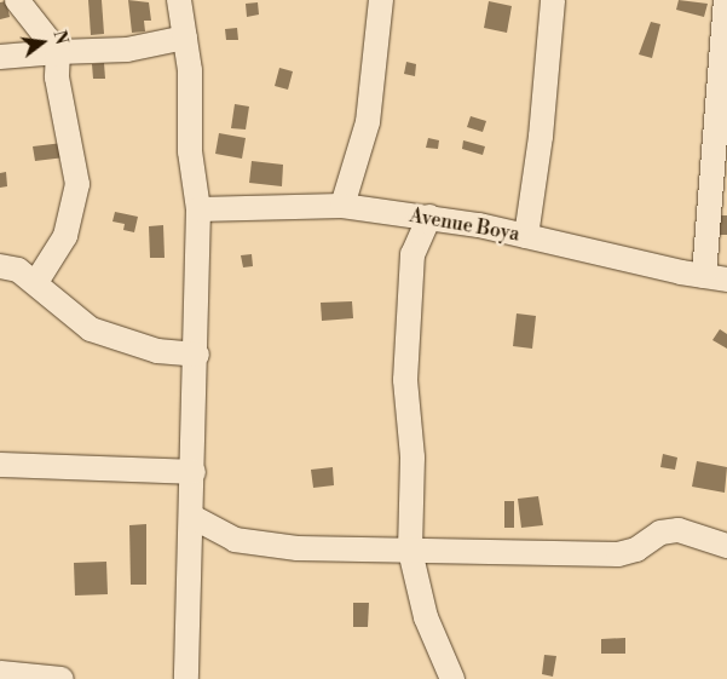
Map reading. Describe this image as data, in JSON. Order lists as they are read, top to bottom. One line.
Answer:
{"streets":{"street":["Avenue Boya"]},"north":"right"}
